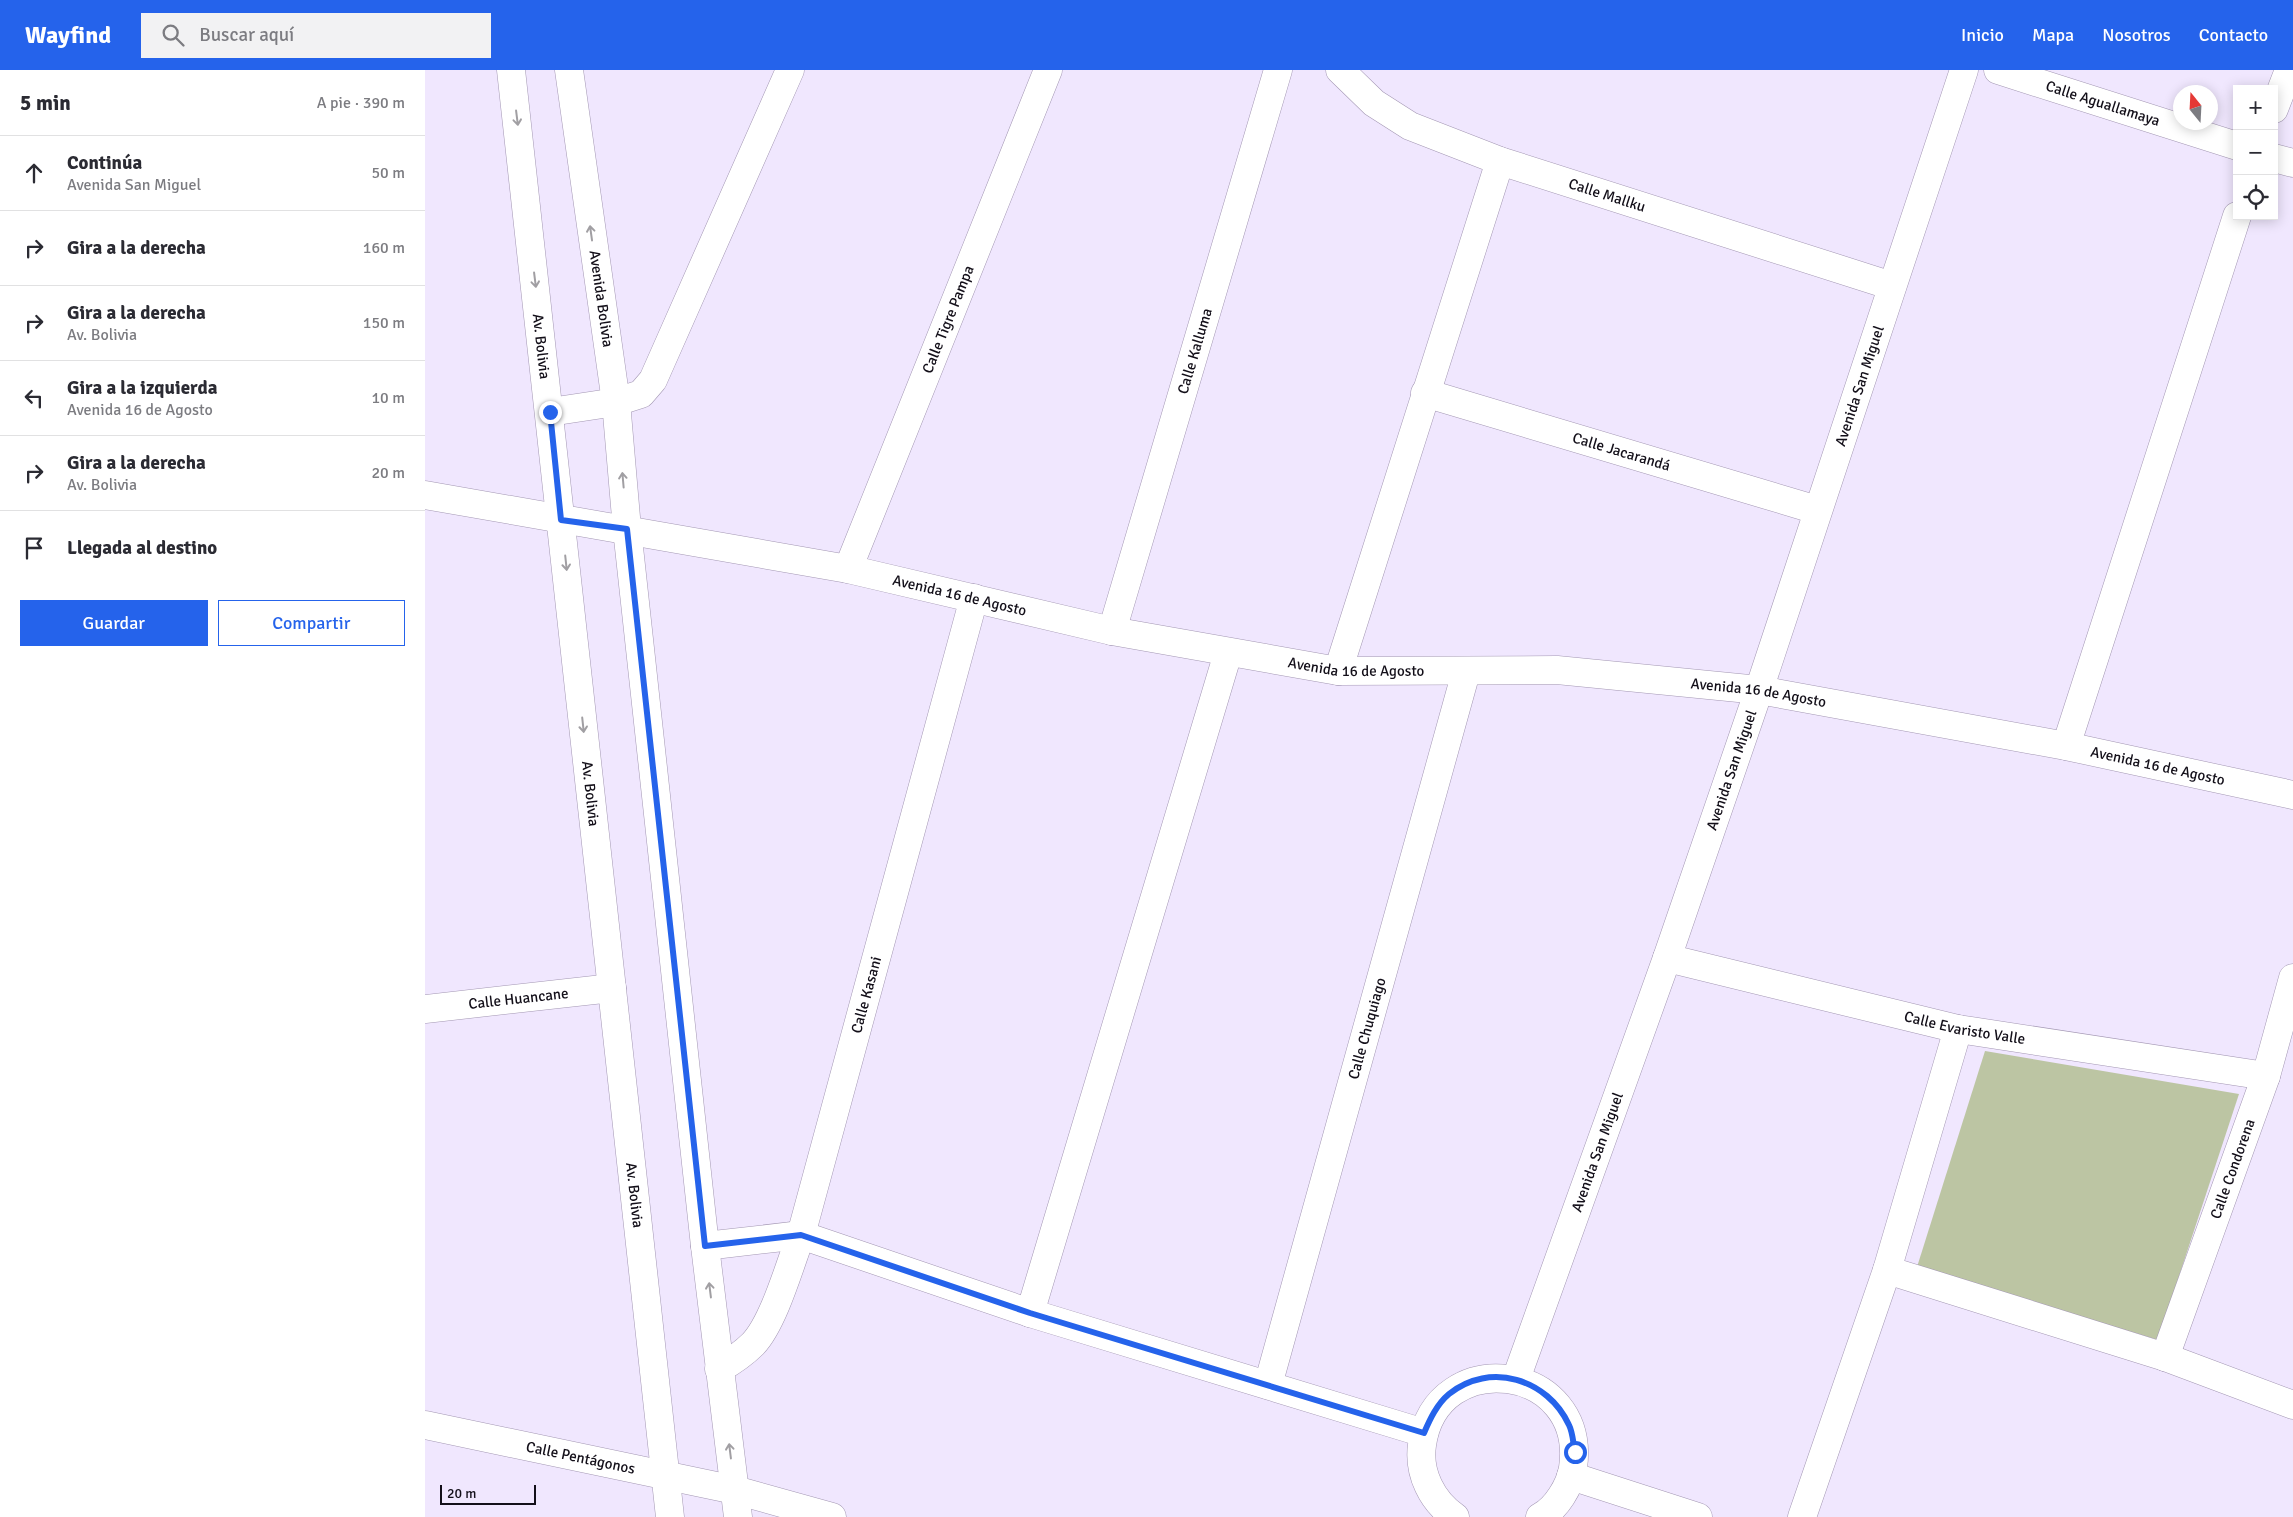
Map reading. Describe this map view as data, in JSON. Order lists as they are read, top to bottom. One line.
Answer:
{"streets":{"street":["Calle Aguallamaya","Calle Mallku","Avenida Bolivia","Calle Tigre Pampa","Av. Bolivia","Calle Kalluma","Avenida San Miguel","Calle Jacarandá","Avenida 16 de Agosto","Calle Kasani","Calle Huancane","Calle Evaristo Valle","Calle Chuquiago","Calle Condorena","Calle Pentágonos"]},"crossings":[["Calle Mallku","Avenida San Miguel"],["Avenida Bolivia","Avenida 16 de Agosto"],["Calle Tigre Pampa","Avenida 16 de Agosto"],["Av. Bolivia","Avenida 16 de Agosto"],["Av. Bolivia","Calle Huancane"],["Av. Bolivia","Calle Pentágonos"],["Calle Kalluma","Avenida 16 de Agosto"],["Avenida San Miguel","Calle Jacarandá"],["Avenida San Miguel","Avenida 16 de Agosto"],["Avenida San Miguel","Calle Evaristo Valle"],["Avenida 16 de Agosto","Calle Kasani"],["Avenida 16 de Agosto","Calle Chuquiago"],["Calle Evaristo Valle","Calle Condorena"]],"one_way":["Avenida Bolivia"],"scale_bar":"20 m","north":"top","page":{"header":"Wayfind","search":"Buscar aquí","nav":["Inicio","Mapa","Nosotros","Contacto"],"heading":["5 min","A pie · 390 m"],"map_buttons":["+","−"],"list":[["Continúa","Avenida San Miguel","50 m"],["Gira a la derecha","160 m"],["Gira a la derecha","Av. Bolivia","150 m"],["Gira a la izquierda","Avenida 16 de Agosto","10 m"],["Gira a la derecha","Av. Bolivia","20 m"],"Llegada al destino"],"buttons":["Guardar","Compartir"],"scale":"20 m"}}
